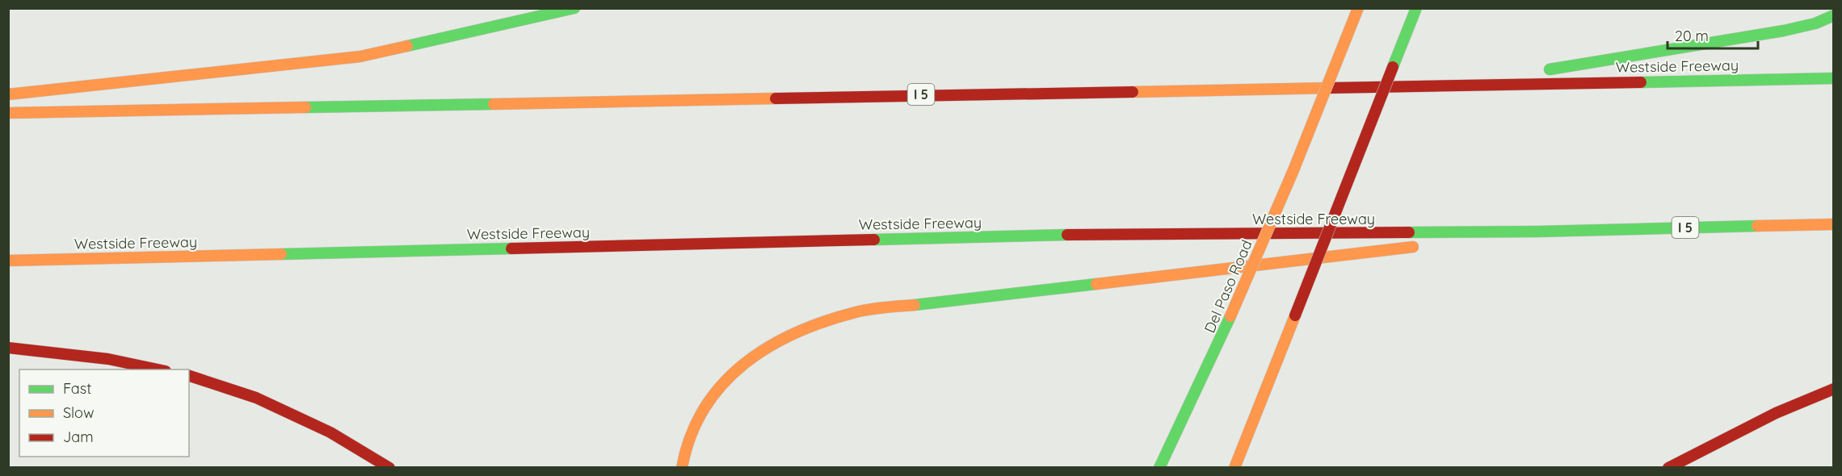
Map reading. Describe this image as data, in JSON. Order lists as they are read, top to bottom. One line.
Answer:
{"streets":{"main road":["Westside Freeway","I 5","Del Paso Road"]},"legend":["Fast","Slow","Jam"],"scale_bar":"20 m"}
